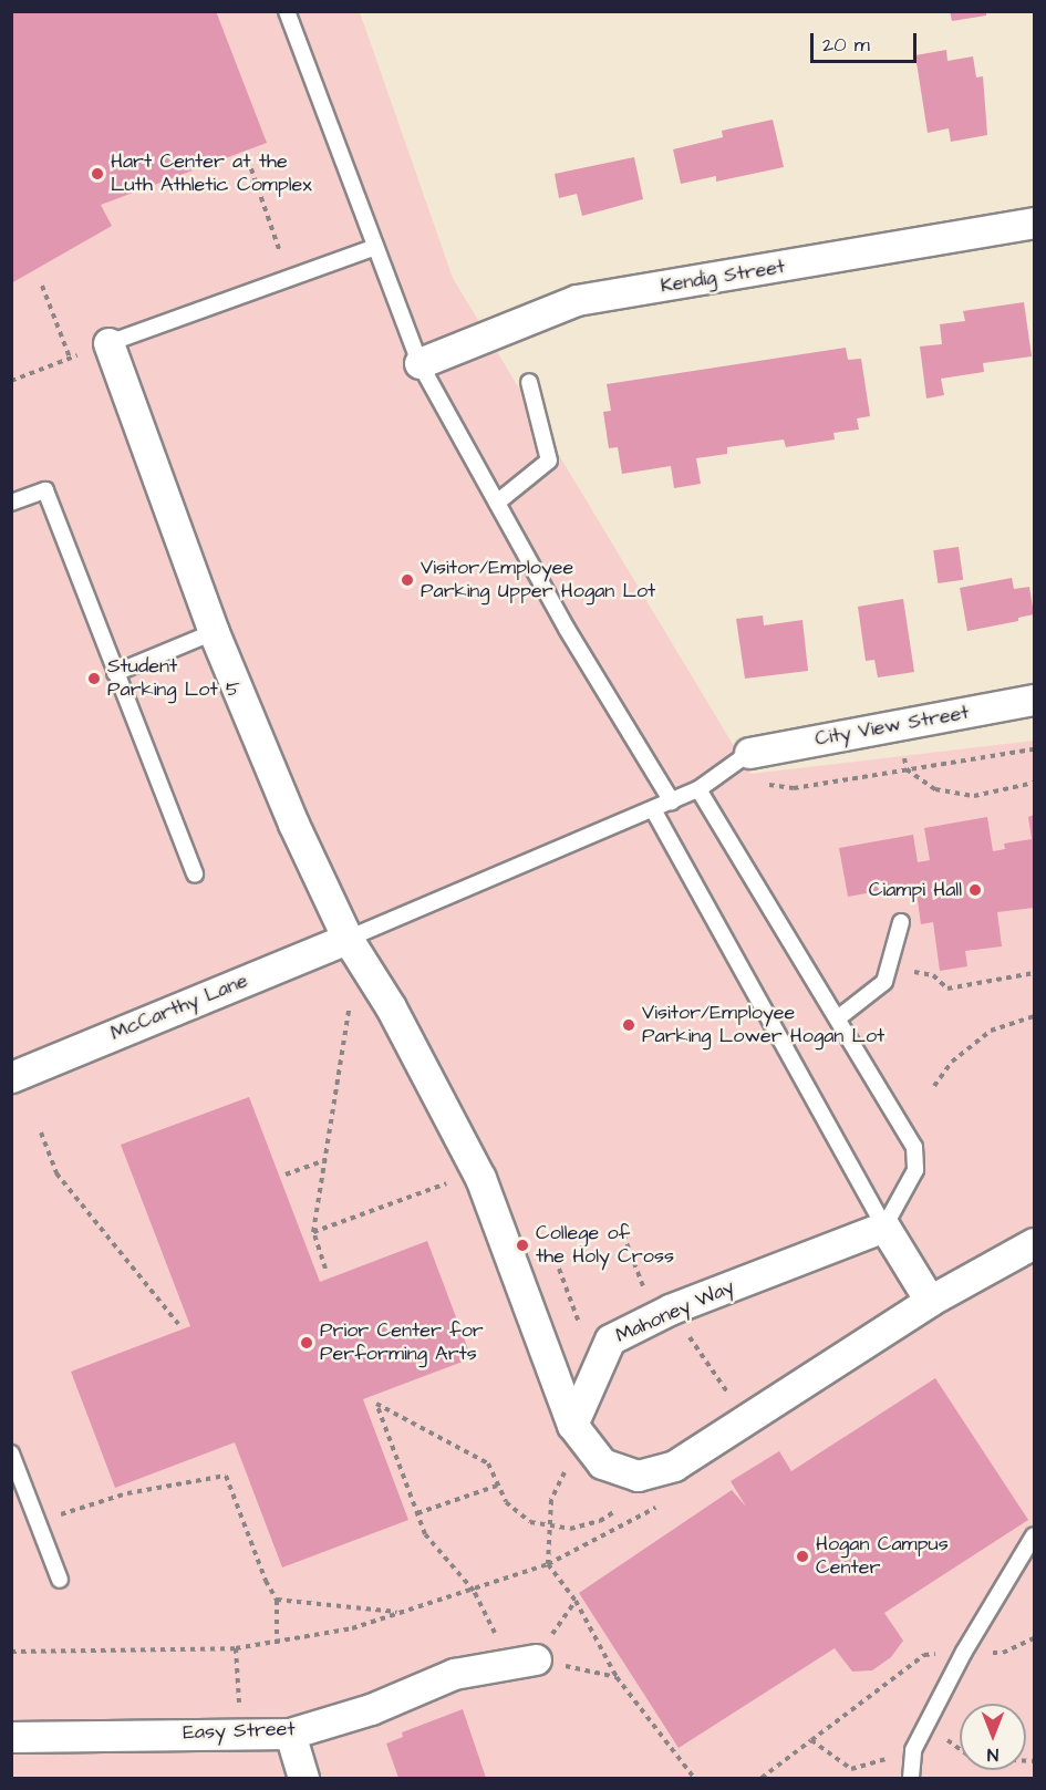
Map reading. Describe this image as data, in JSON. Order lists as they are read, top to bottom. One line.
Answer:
{"streets":{"street":["Kendig Street","City View Street","McCarthy Lane","Mahoney Way","Easy Street"]},"places":["Hart Center at the Luth Athletic Complex","Visitor/Employee Parking Upper Hogan Lot","Student Parking Lot 5","Ciampi Hall","Visitor/Employee Parking Lower Hogan Lot","College of the Holy Cross","Prior Center for Performing Arts","Hogan Campus Center"],"scale_bar":"20 m","north":"bottom"}
